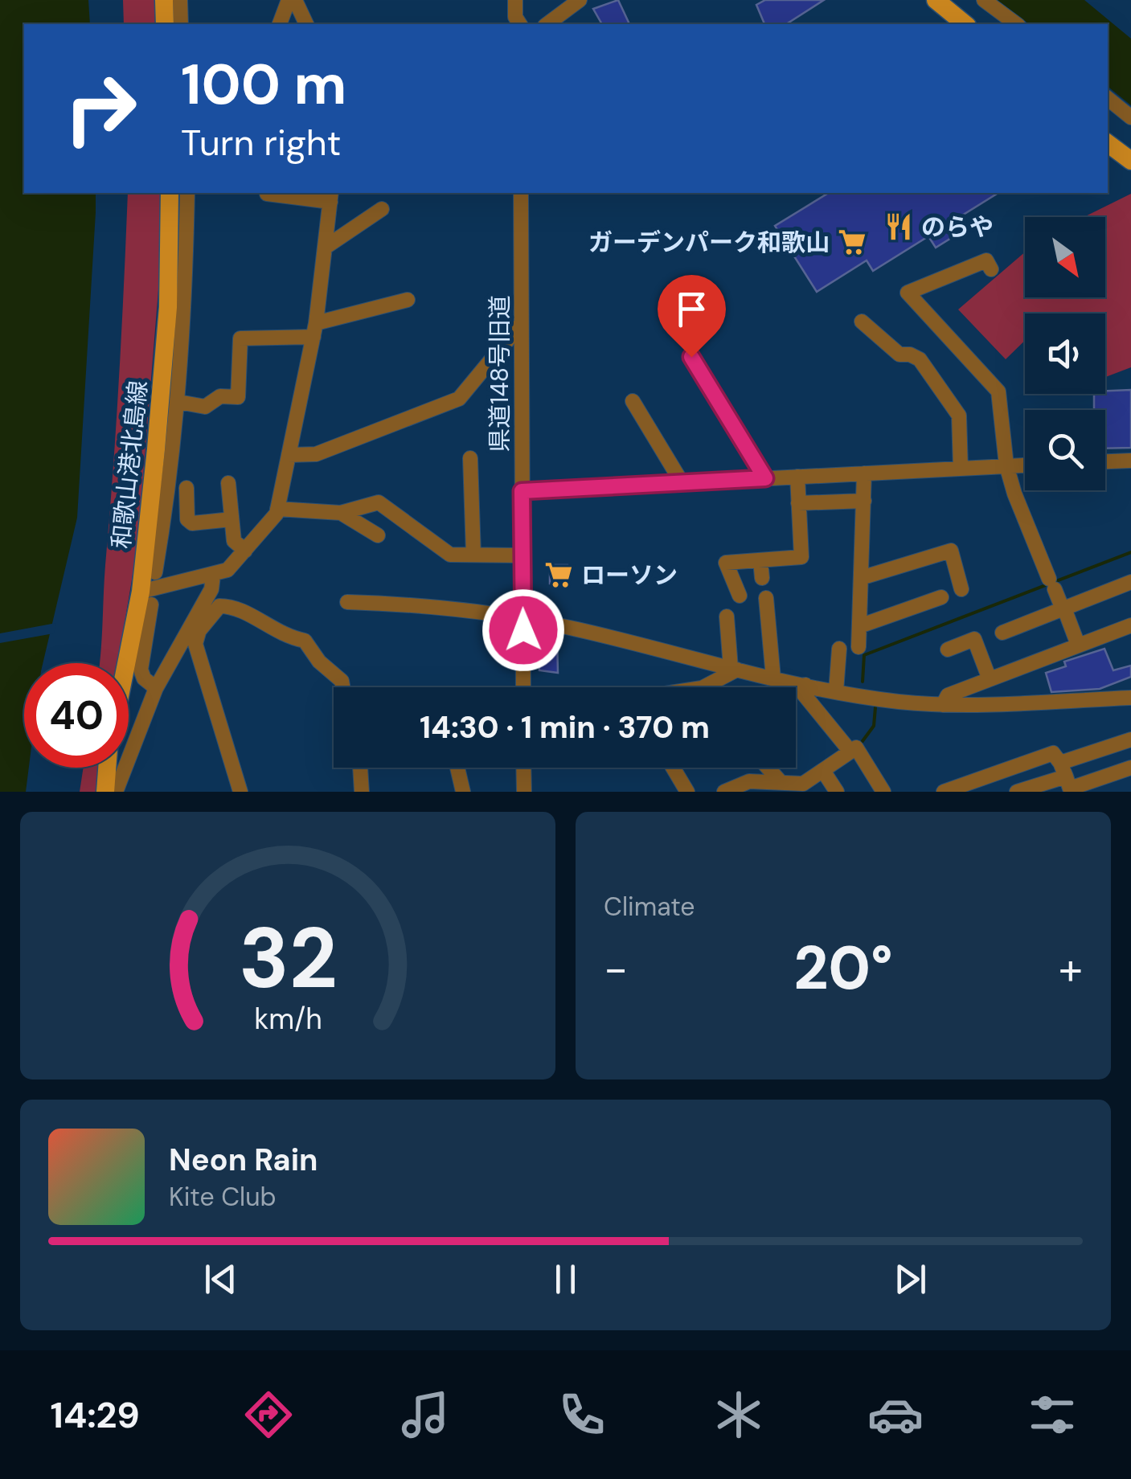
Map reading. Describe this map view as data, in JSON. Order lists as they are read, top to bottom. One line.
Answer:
{"streets":{"main road":["和歌山港北島線"],"street":["県道148号旧道"]},"places":{"restaurant":["のらや"],"supermarket":["ガーデンパーク和歌山","ローソン"]},"north":"bottom right","page":{"turn":["100 m","Turn right"],"limit":"40","trip":"14:30 · 1 min · 370 m","tile":"Climate","heat":["−","20°","+"],"song":["Neon Rain","Kite Club"],"tabs":"14:29","gauge":["32","km/h"]}}
